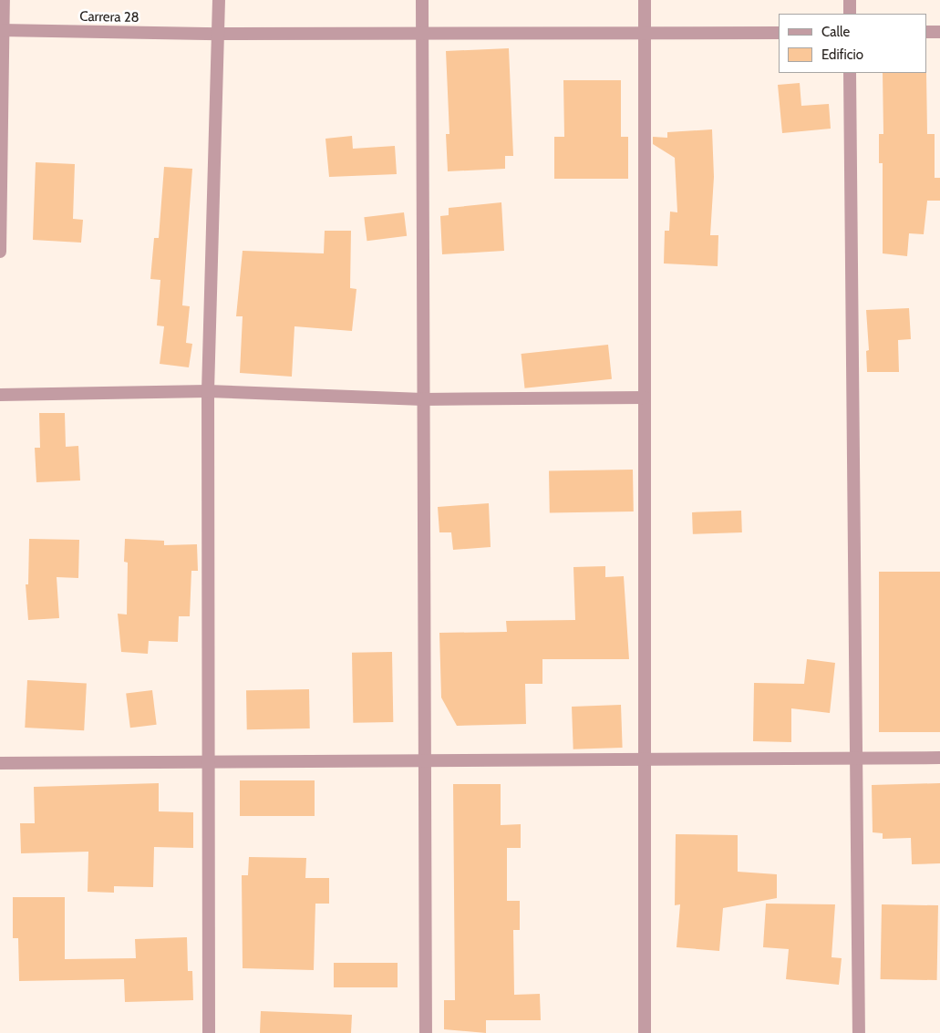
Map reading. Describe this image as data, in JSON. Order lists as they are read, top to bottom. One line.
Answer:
{"streets":{"street":["Carrera 28"]},"legend":["Calle","Edificio"]}
